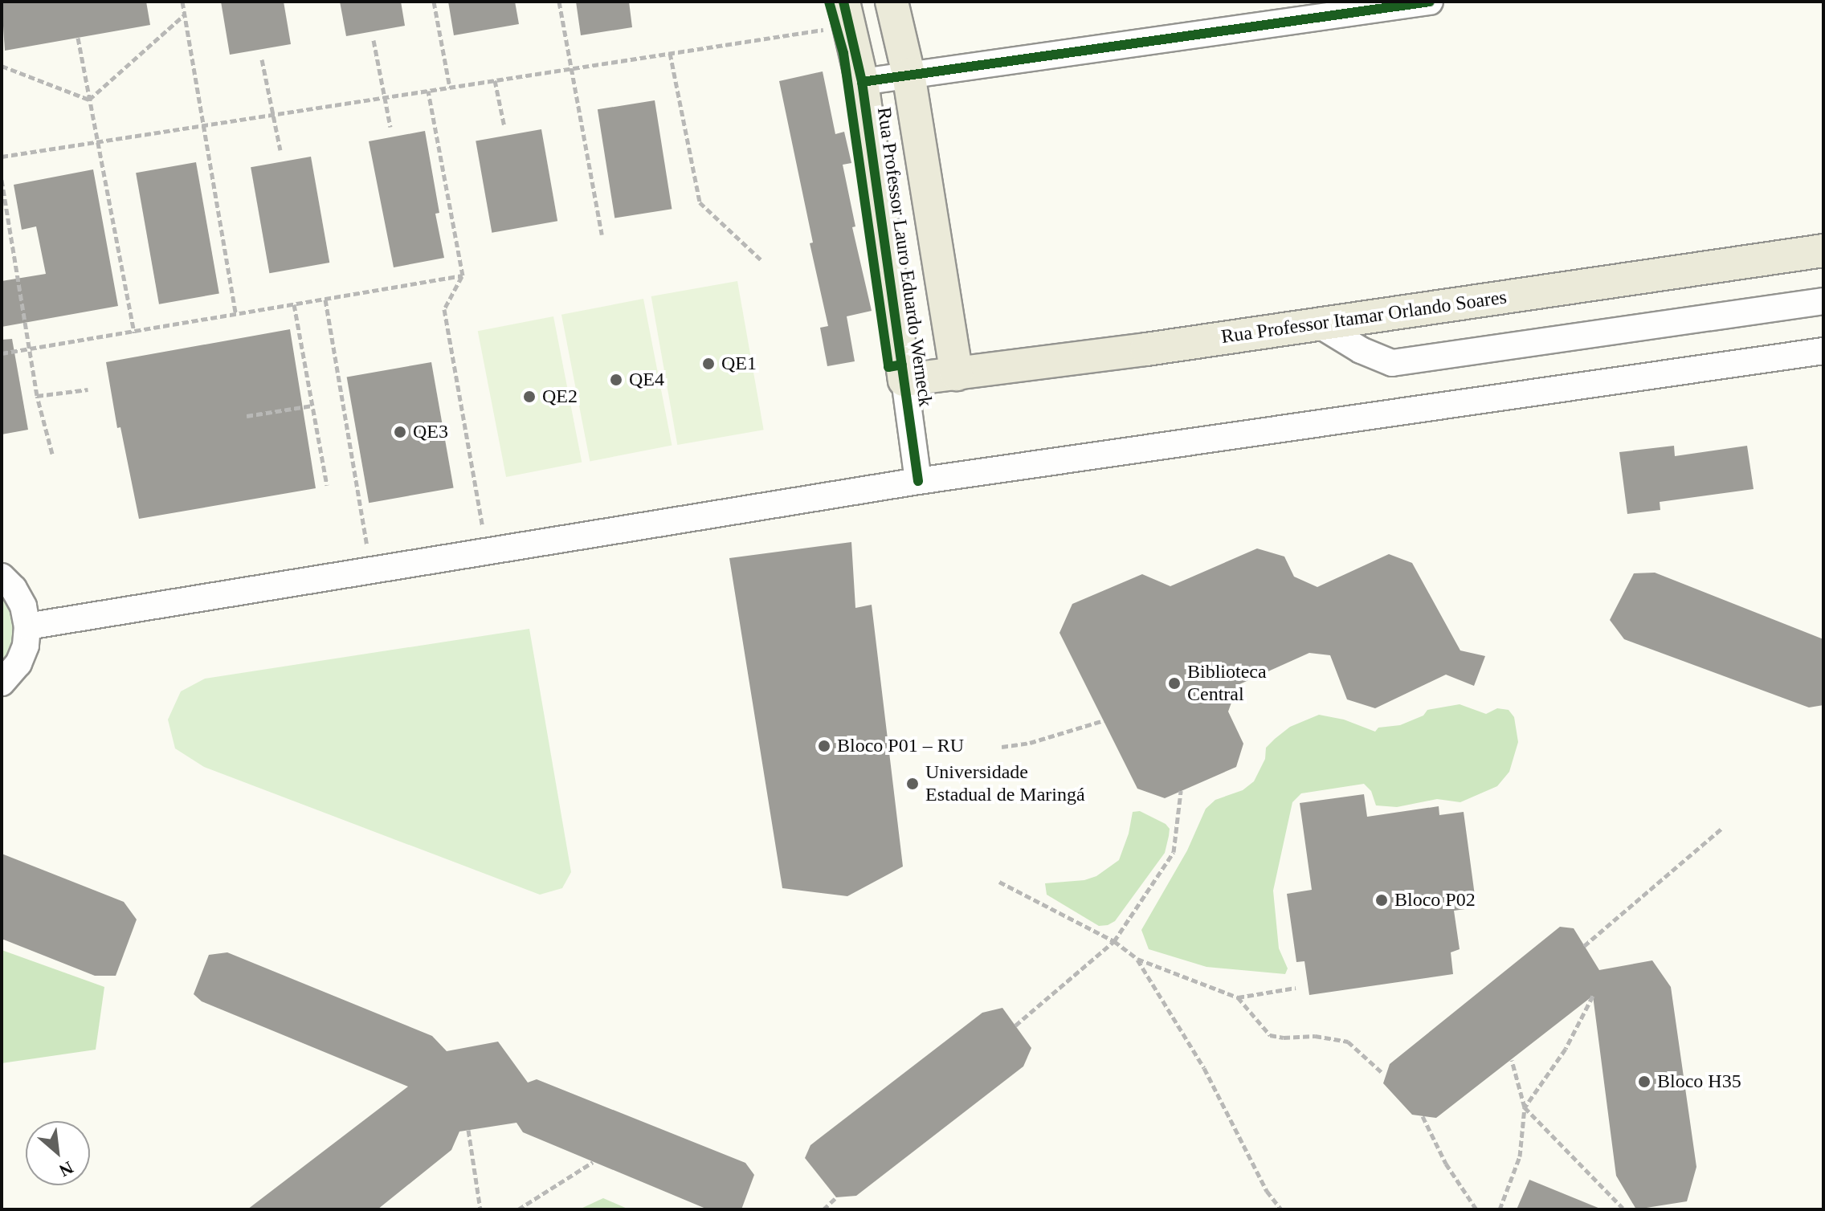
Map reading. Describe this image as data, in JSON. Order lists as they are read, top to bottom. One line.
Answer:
{"streets":{"main road":["Rua Professor Lauro Eduardo Werneck","Rua Professor Itamar Orlando Soares"]},"crossings":[["Rua Professor Lauro Eduardo Werneck","Rua Professor Itamar Orlando Soares"]],"places":["QE1","QE4","QE2","QE3","Biblioteca Central","Bloco P01 – RU","Universidade Estadual de Maringá","Bloco P02","Bloco H35"],"north":"bottom right"}
